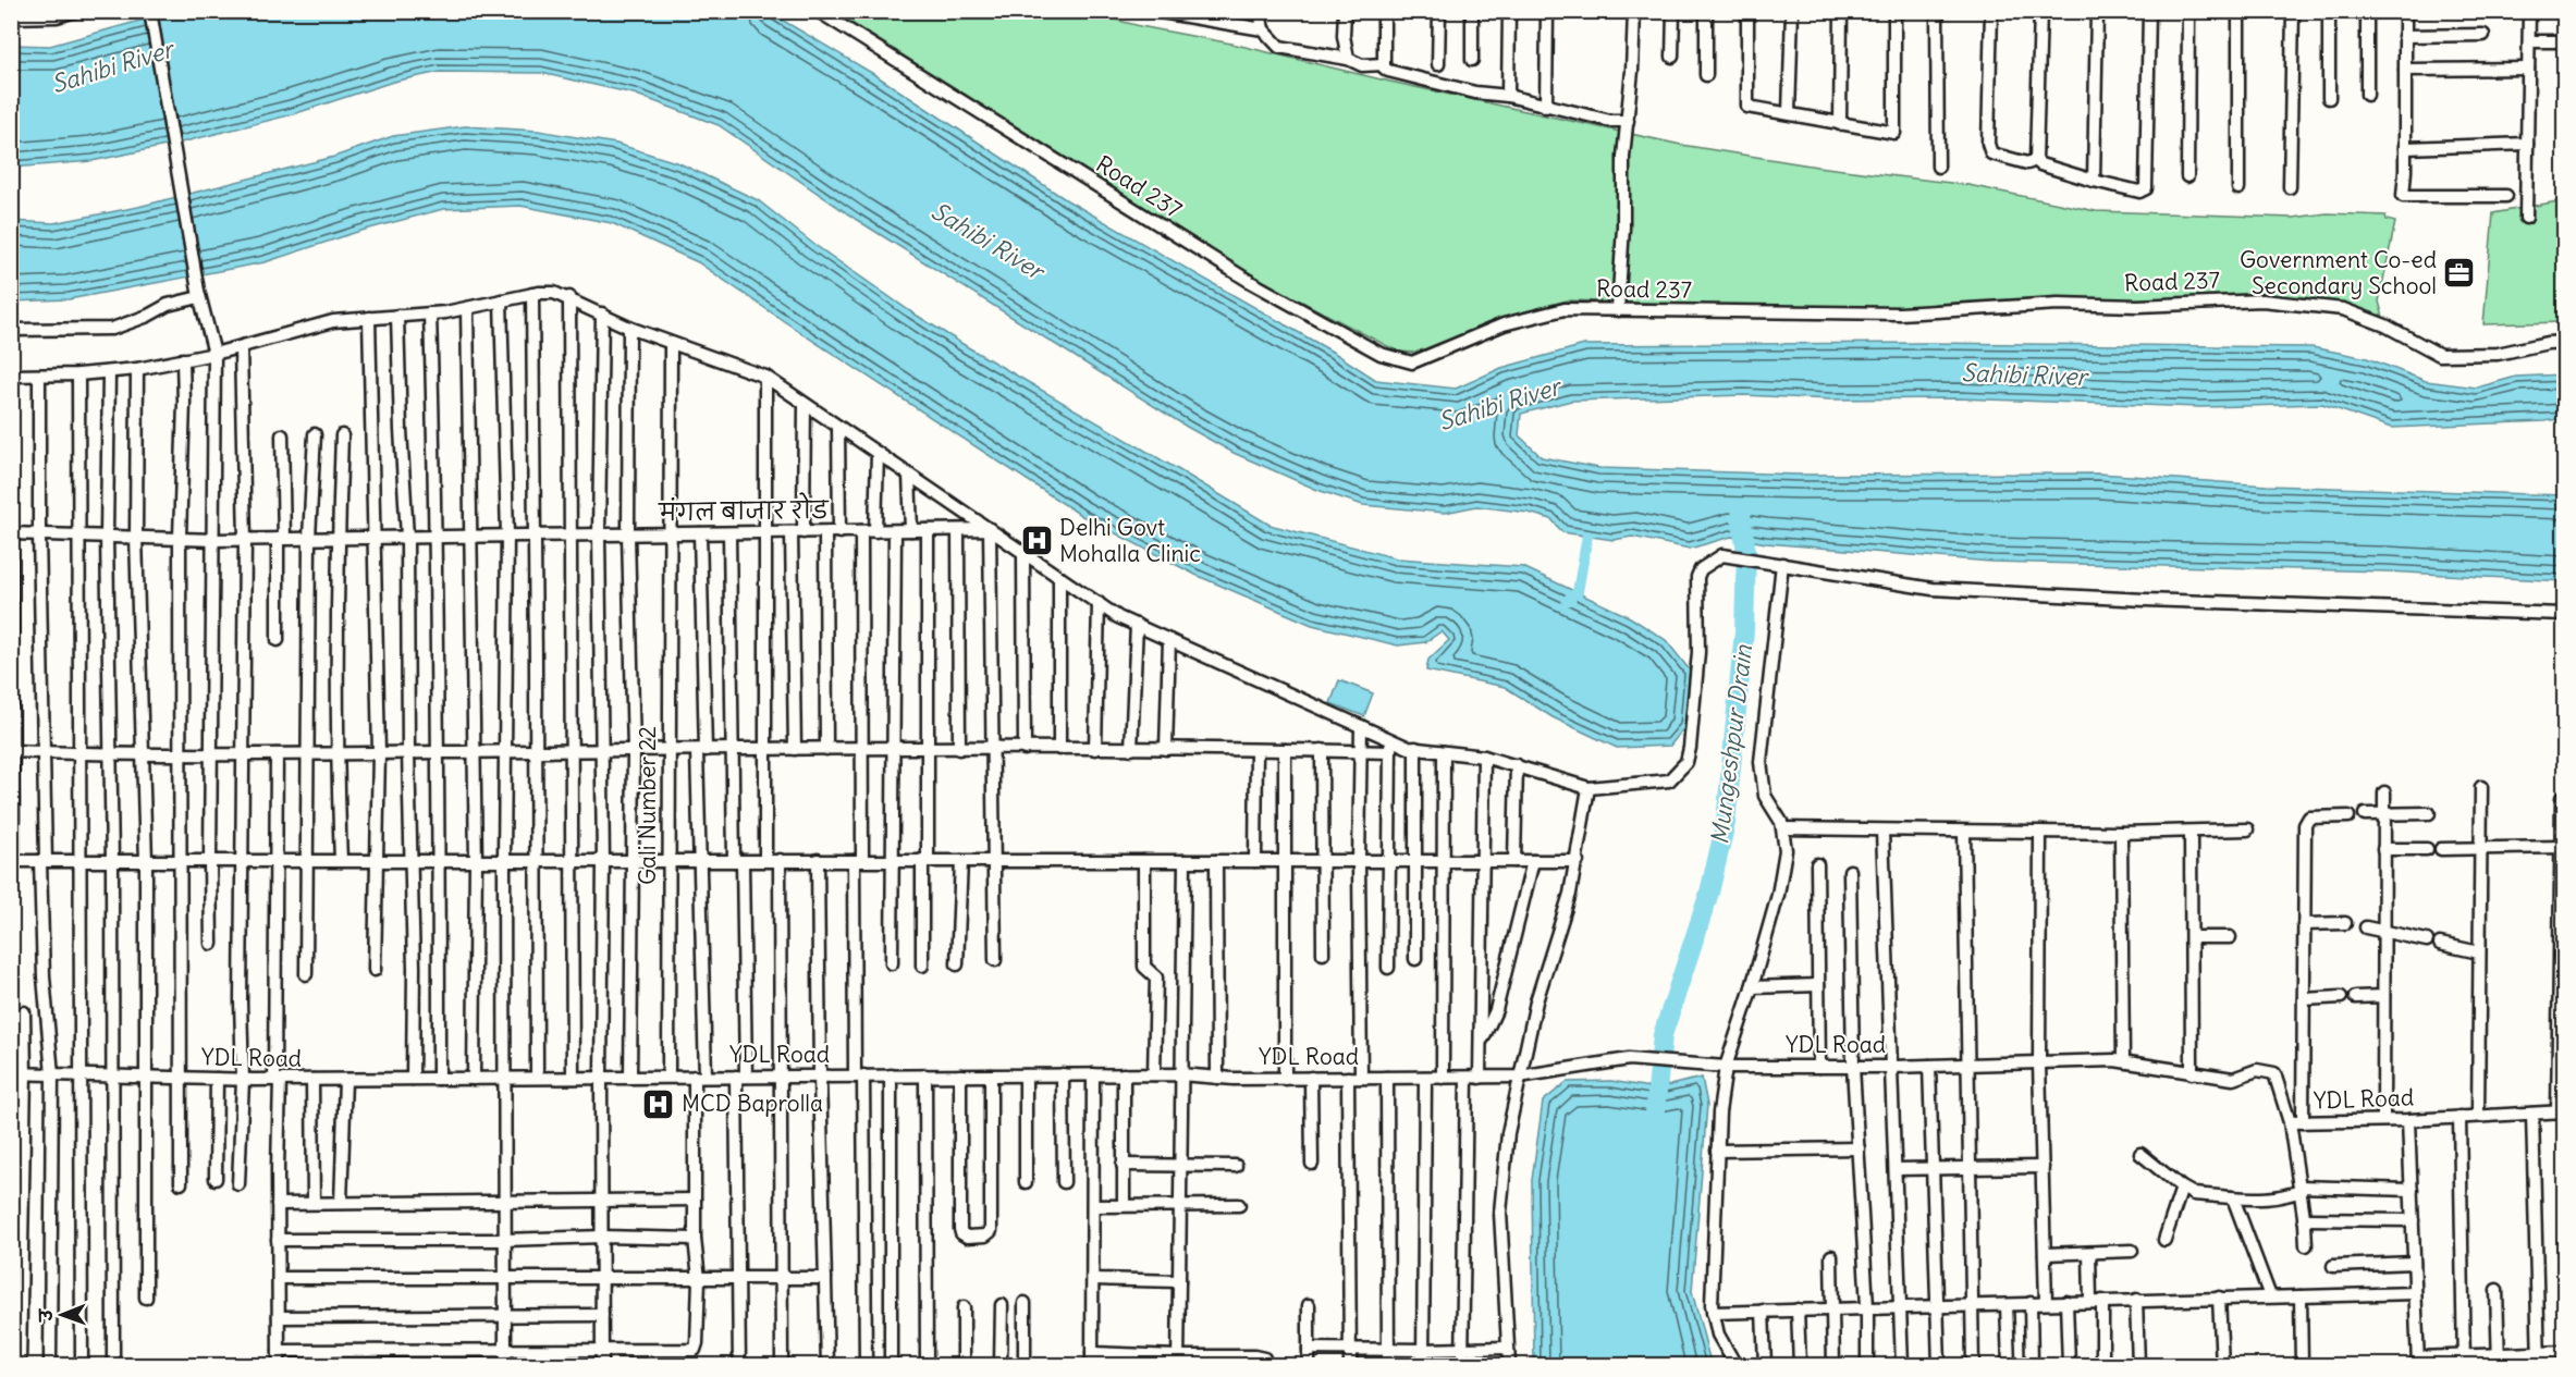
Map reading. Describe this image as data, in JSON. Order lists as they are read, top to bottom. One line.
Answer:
{"streets":{"street":["Road 237","मंगल बाजार रोड","Gali Number 22","YDL Road"]},"crossings":[["मंगल बाजार रोड","Gali Number 22"],["Gali Number 22","YDL Road"]],"water":["Sahibi River","Mungeshpur Drain"],"places":{"office":["Government Co-ed Secondary School"],"hospital":["Delhi Govt Mohalla Clinic","MCD Baprolla"]},"north":"left"}
